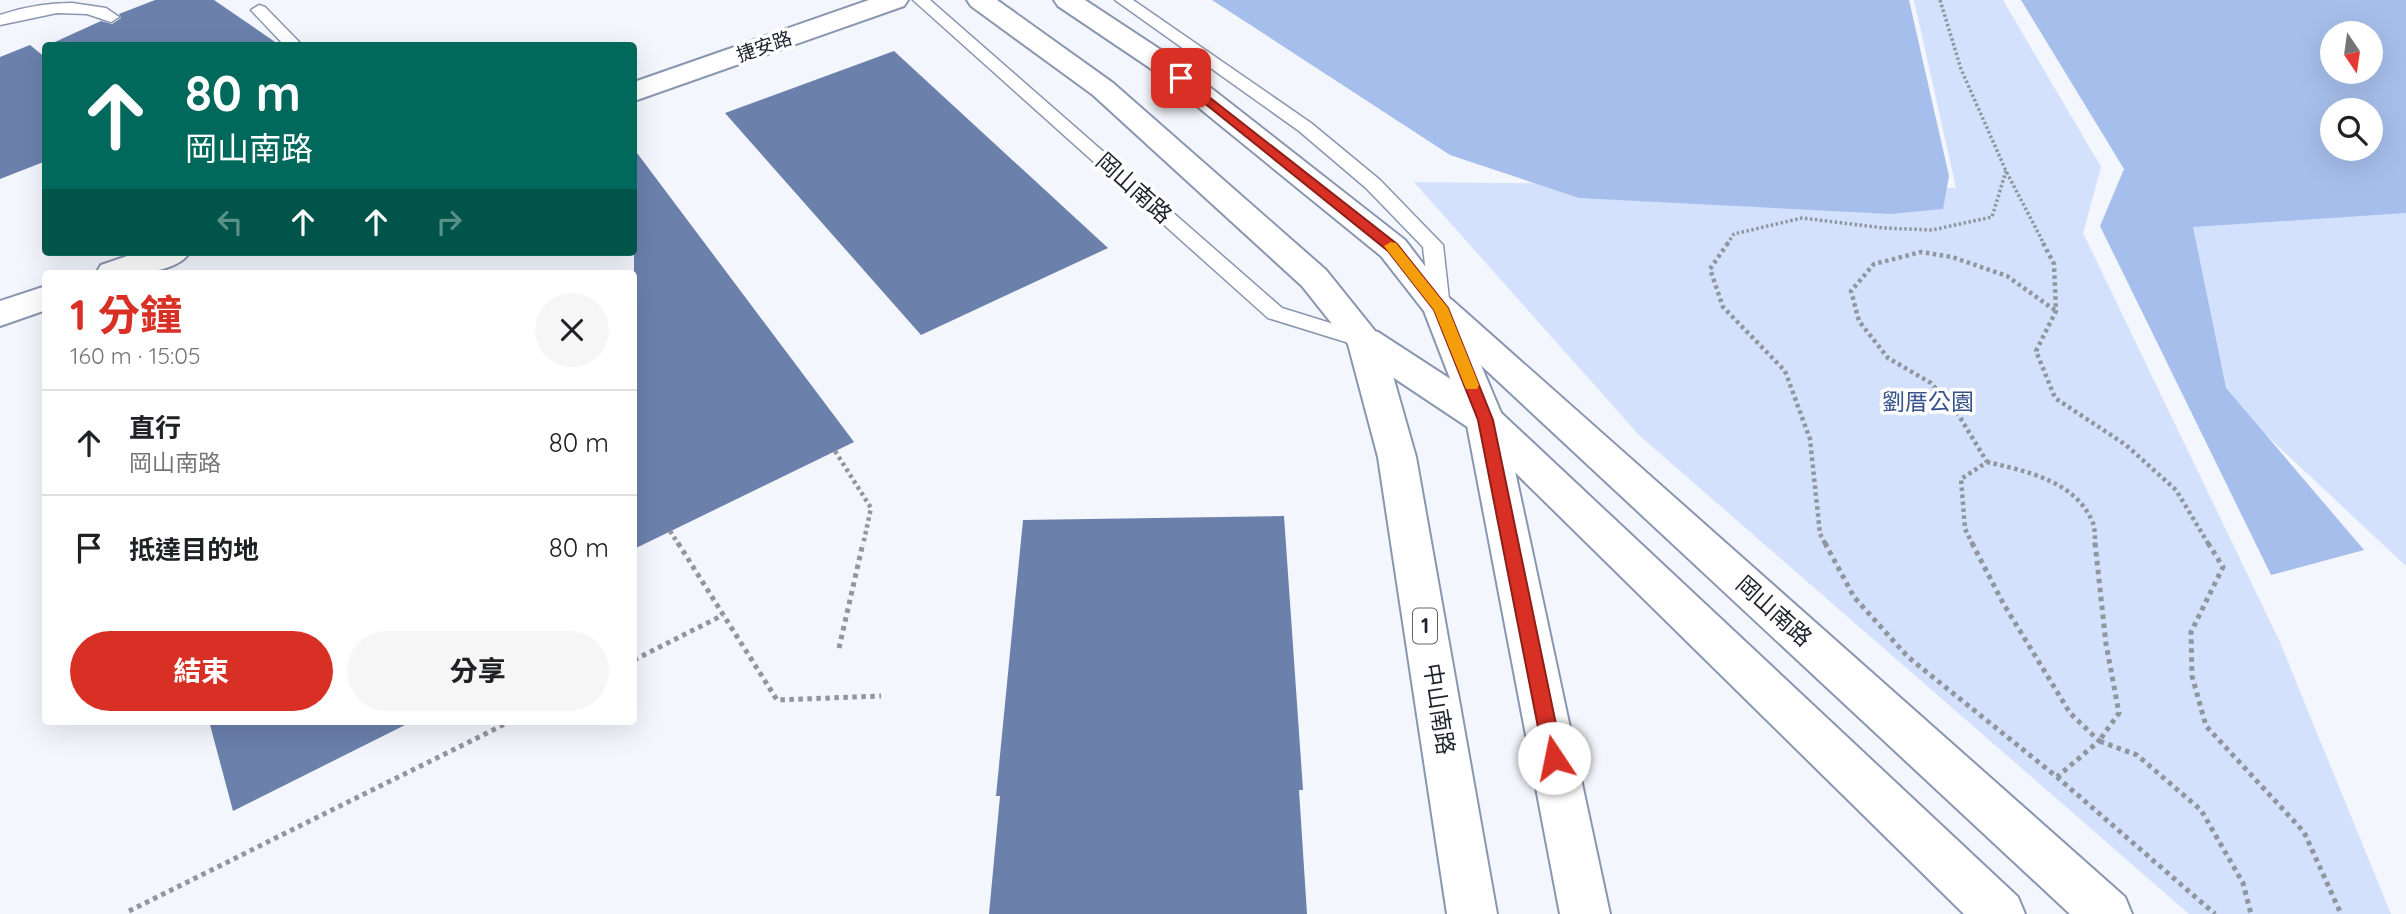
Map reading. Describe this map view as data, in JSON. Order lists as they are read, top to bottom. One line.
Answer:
{"streets":{"main road":["捷安路","岡山南路","1","中山南路"]},"crossings":[["岡山南路","中山南路"]],"parks":["劉厝公園"],"north":"bottom","page":{"turn":["80 m","岡山南路"],"heading":["1 分鐘","160 m · 15:05"],"list":[{"name":"直行","note":"岡山南路","value":"80 m"},{"name":"抵達目的地","value":"80 m"}],"buttons":["結束","分享"]}}
